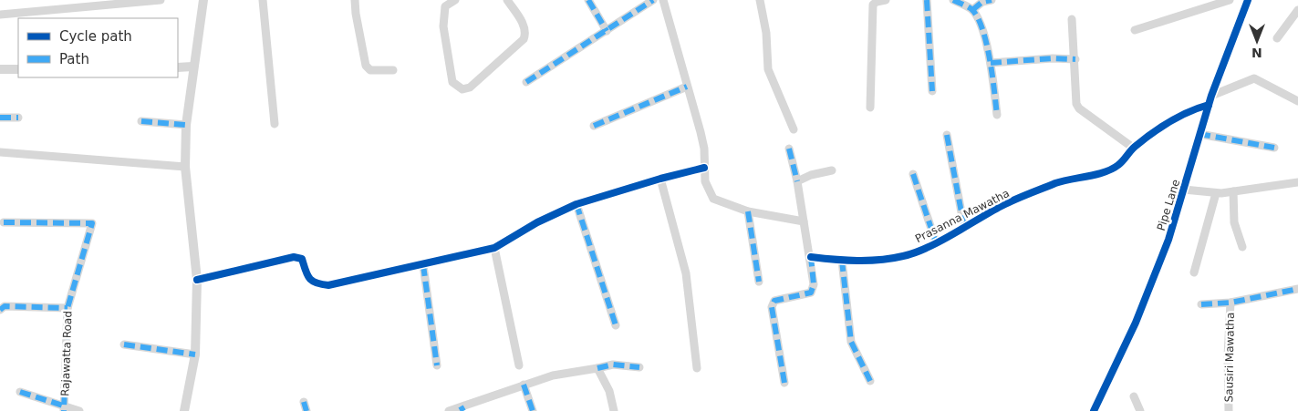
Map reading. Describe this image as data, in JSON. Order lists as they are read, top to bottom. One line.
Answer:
{"streets":{"street":["Pipe Lane","Prasanna Mawatha","Rajawatta Road","Sausiri Mawatha"]},"crossings":[["Pipe Lane","Prasanna Mawatha"]],"legend":["Cycle path","Path"],"north":"bottom"}
